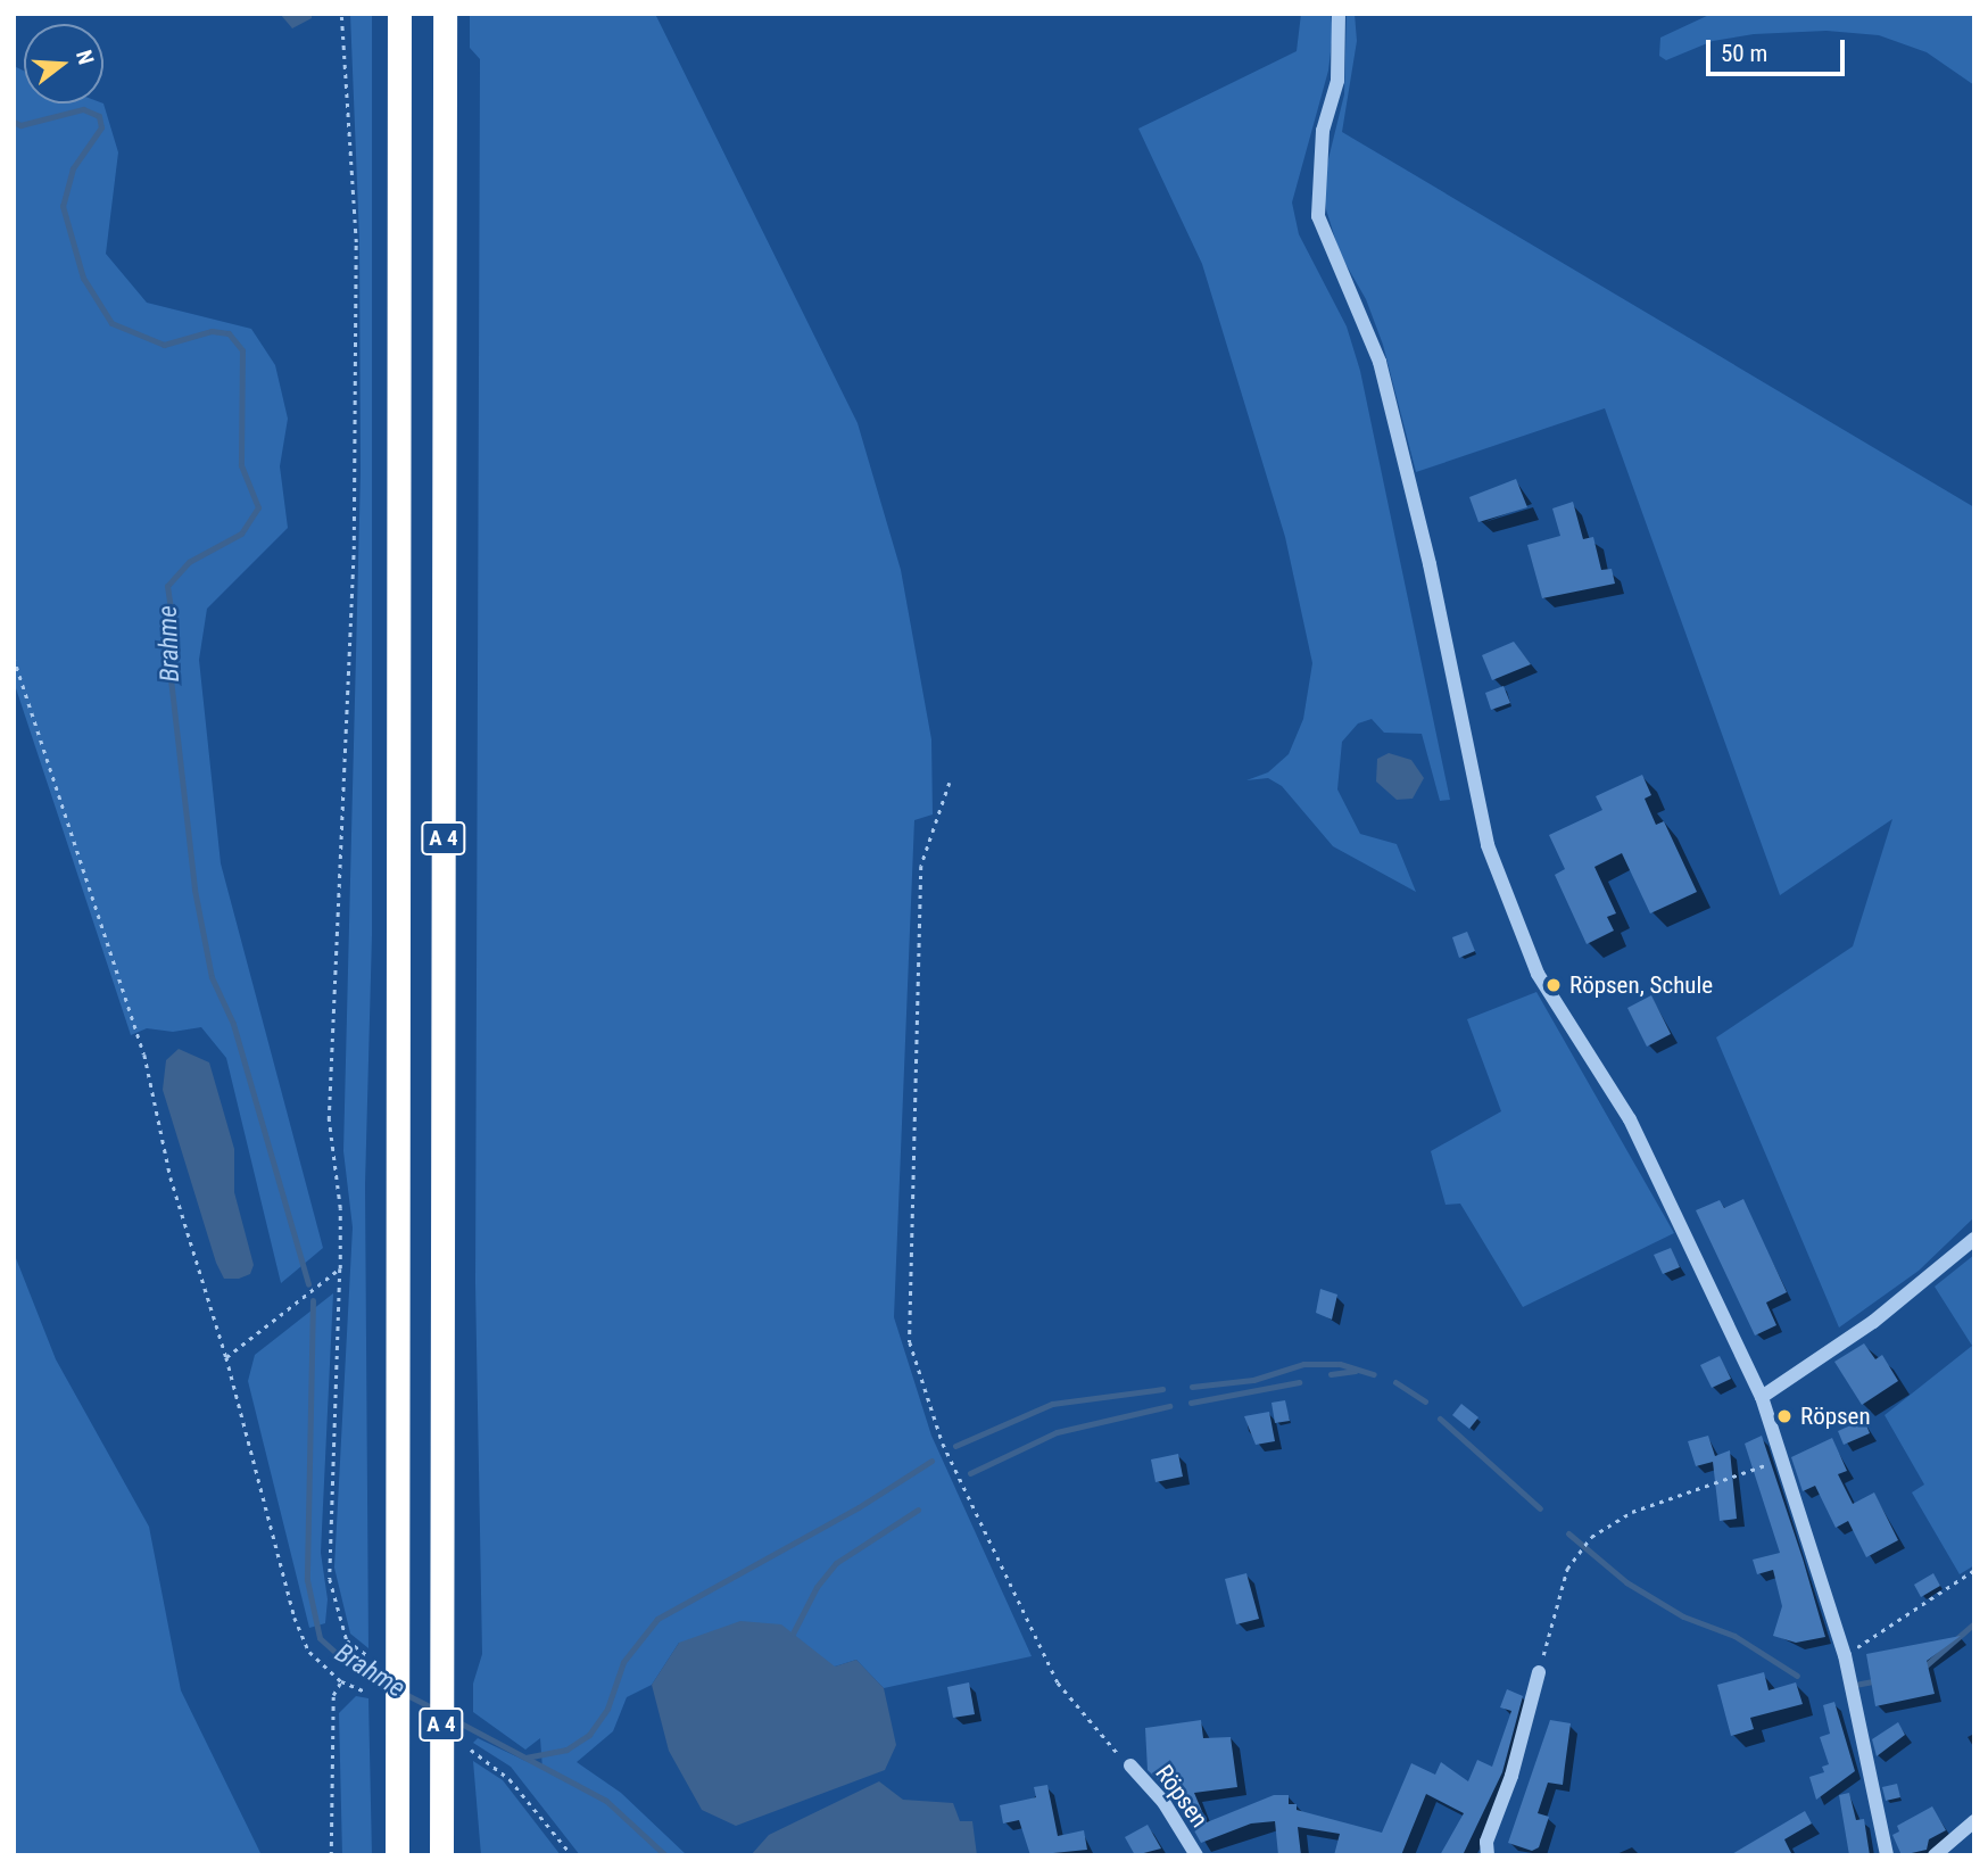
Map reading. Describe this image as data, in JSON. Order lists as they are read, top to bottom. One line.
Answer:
{"streets":{"highway":["A 4"],"street":["Röpsen"]},"water":["Brahme"],"places":["Röpsen, Schule","Röpsen"],"scale_bar":"50 m","north":"right"}
